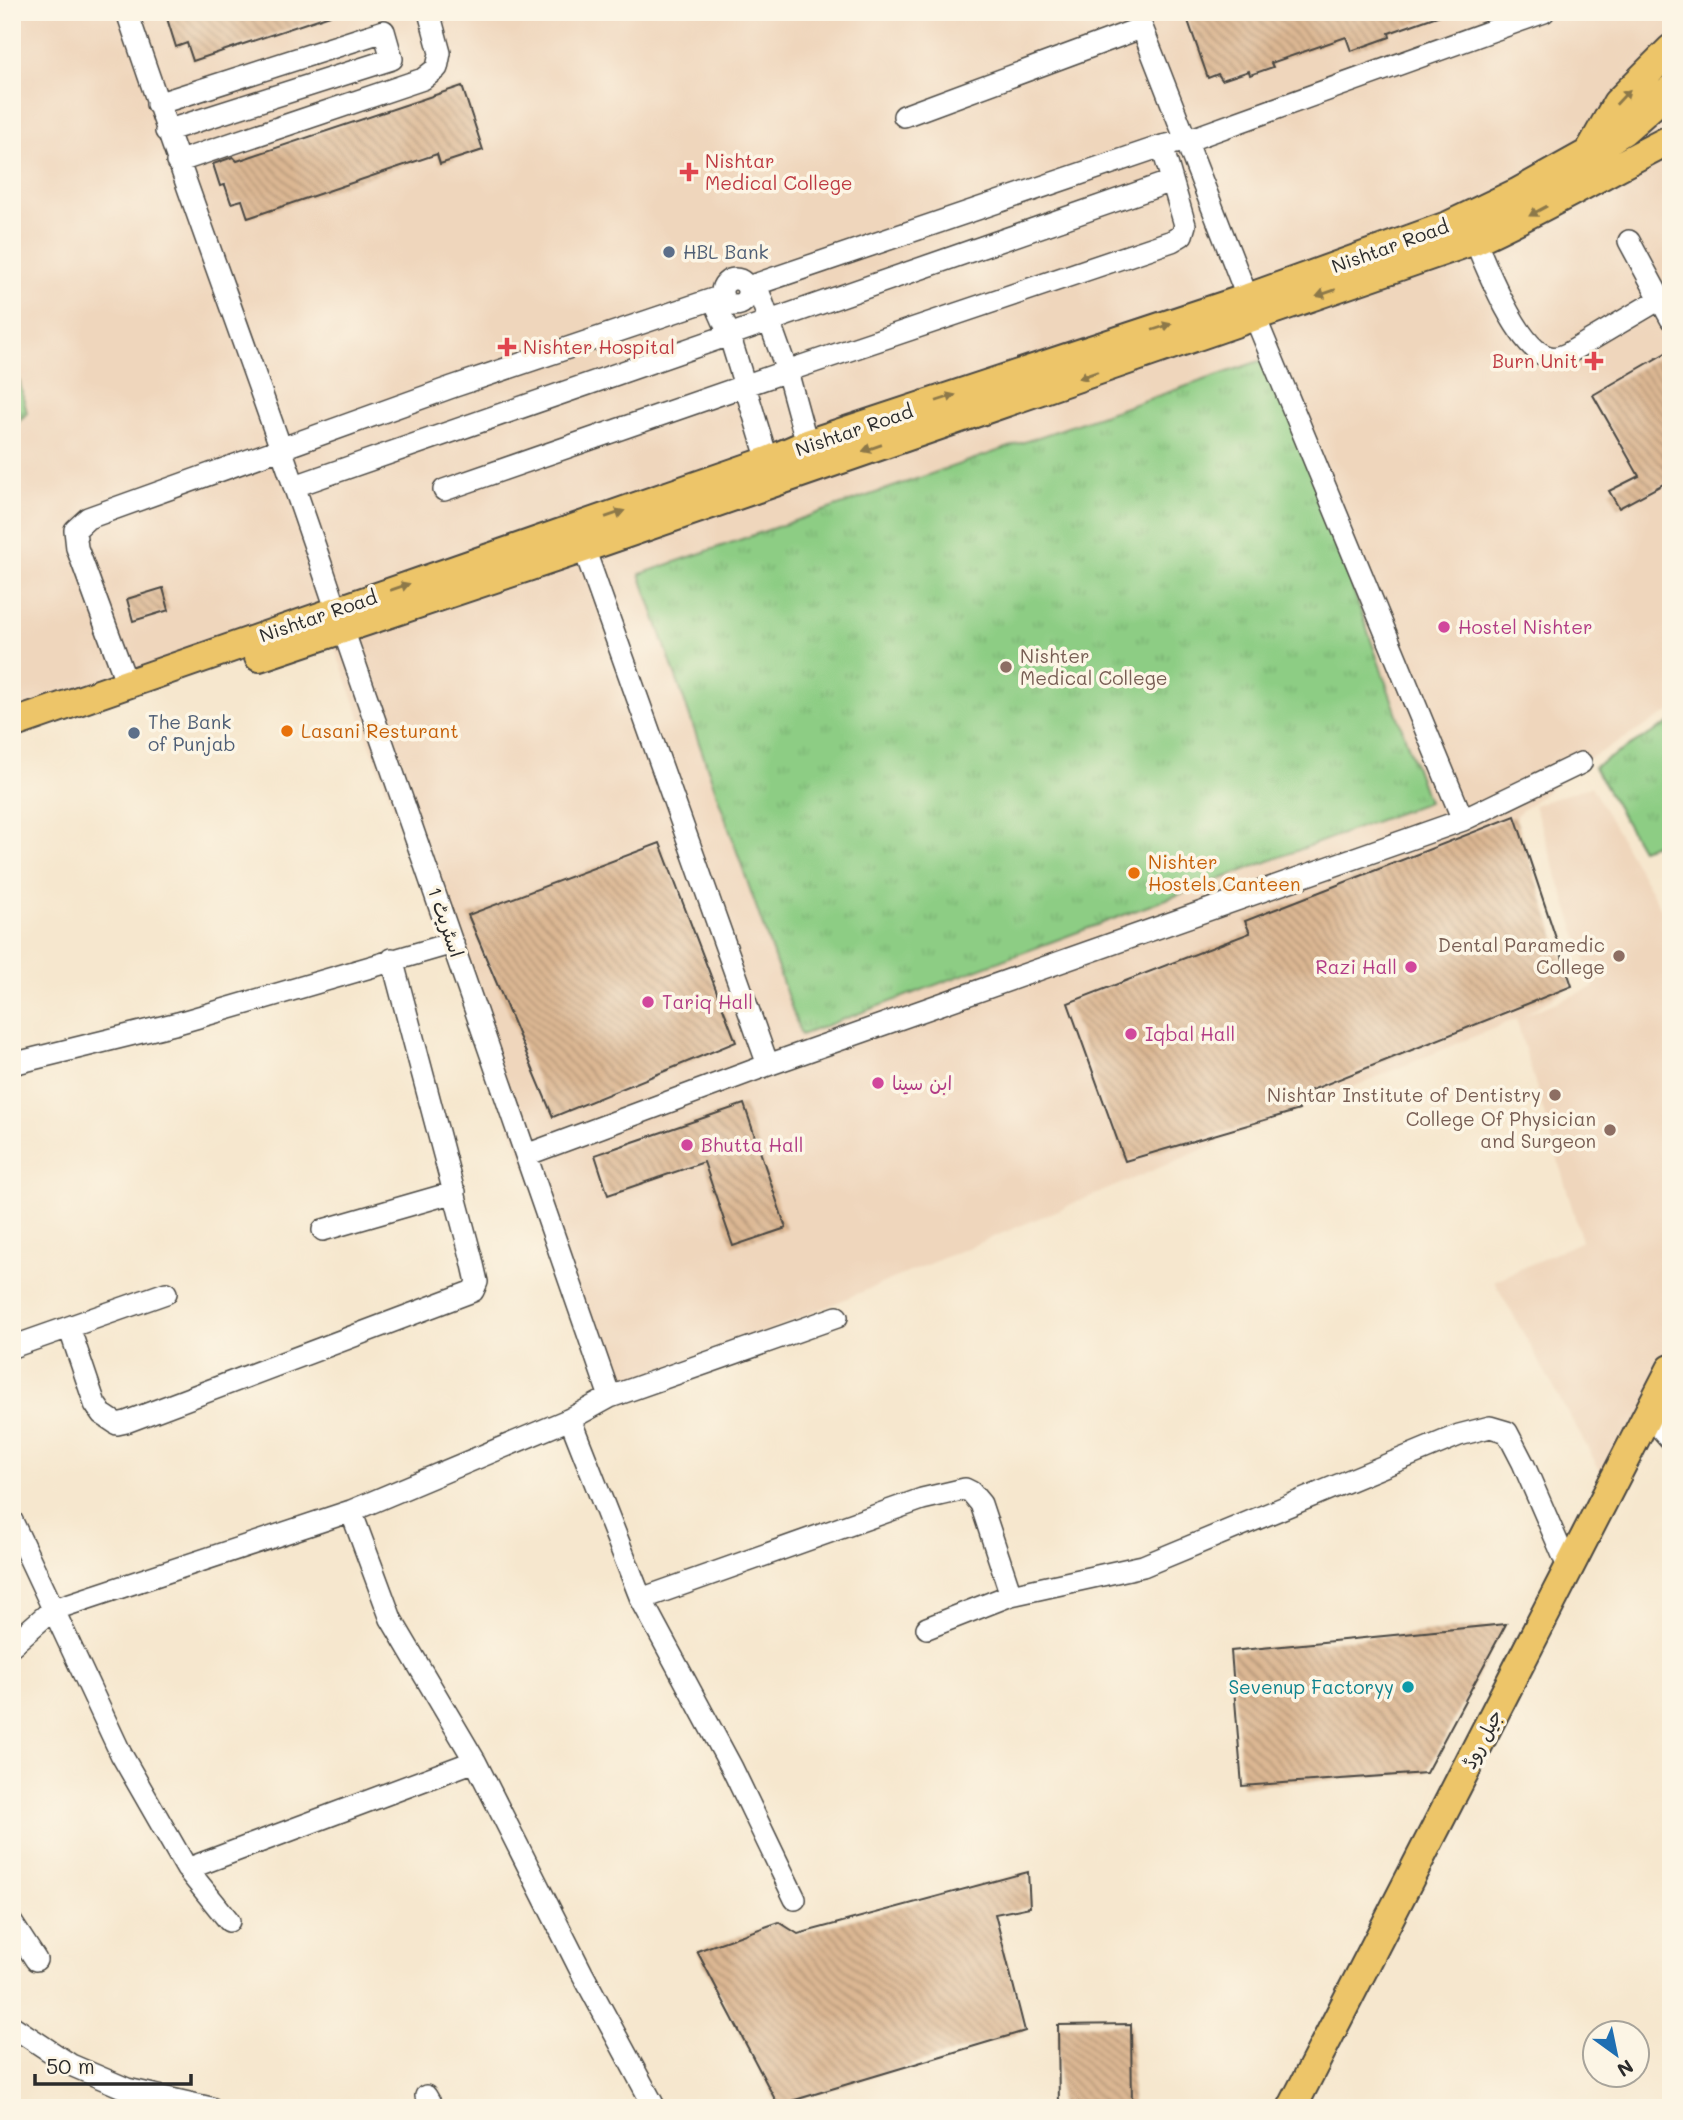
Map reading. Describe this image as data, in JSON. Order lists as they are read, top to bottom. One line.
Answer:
{"streets":{"main road":["Nishtar Road","جیل روڈ"],"street":["اسٹریٹ 1"]},"crossings":[["Nishtar Road","اسٹریٹ 1"]],"places":{"health":["Nishtar Medical College","Nishter Hospital","Burn Unit"],"other":["HBL Bank","Hostel Nishter","Nishter Medical College","Lasani Resturant","The Bank of Punjab","Nishter Hostels Canteen","Dental Paramedic College","Razi Hall","Tariq Hall","Iqbal Hall","ابن سینا","Nishtar Institute of Dentistry","College Of Physician and Surgeon","Bhutta Hall","Sevenup Factoryy"]},"scale_bar":"50 m","north":"bottom right"}
